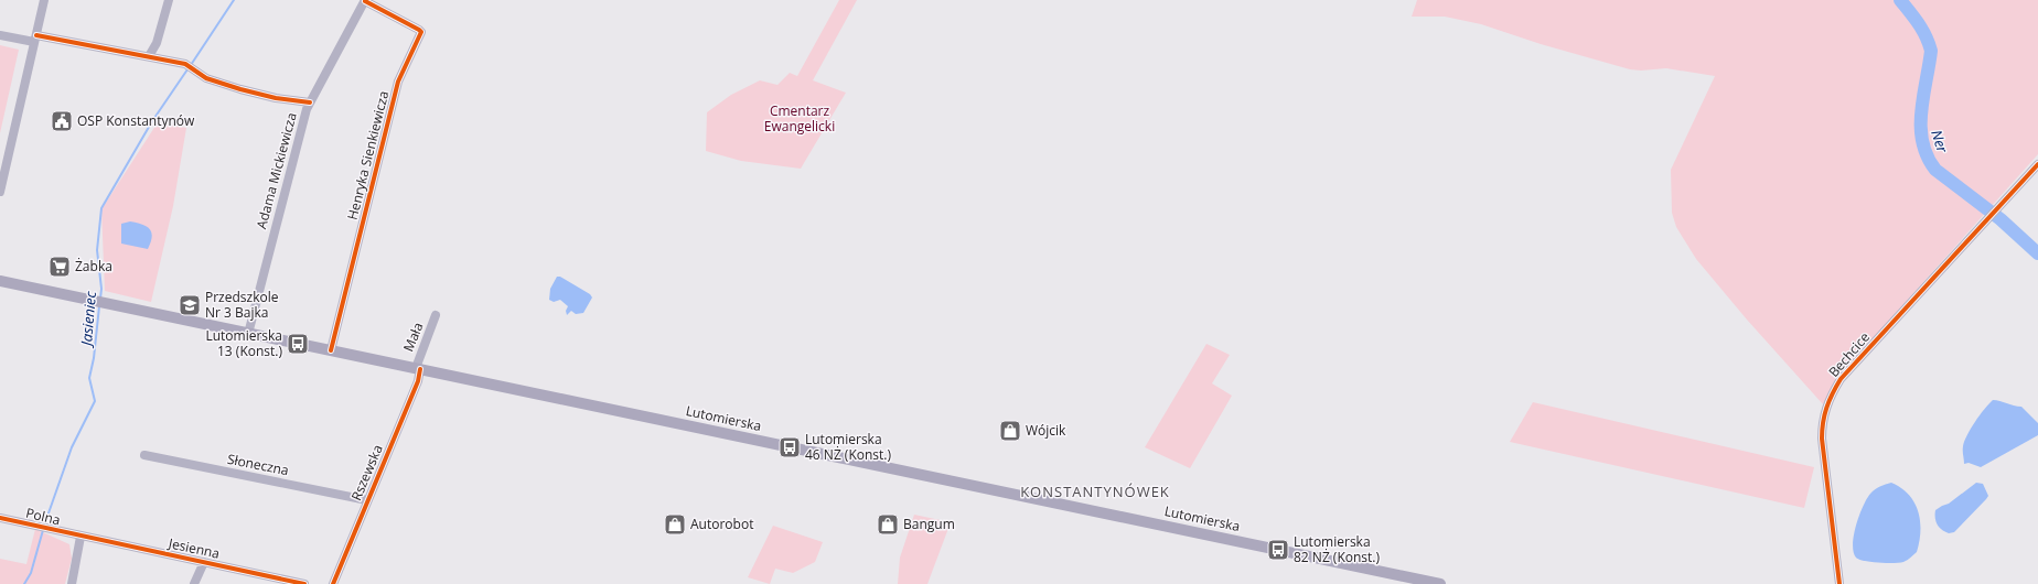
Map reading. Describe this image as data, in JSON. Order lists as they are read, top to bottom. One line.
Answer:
{"streets":{"main road":["Lutomierska"],"street":["Henryka Sienkiewicza","Adama Mickiewicza","Mała","Bechcice","Słoneczna","Rszewska","Polna","Jesienna"]},"crossings":[["Henryka Sienkiewicza","Adama Mickiewicza"],["Henryka Sienkiewicza","Lutomierska"],["Adama Mickiewicza","Lutomierska"],["Mała","Lutomierska"],["Mała","Rszewska"],["Lutomierska","Rszewska"],["Słoneczna","Rszewska"],["Polna","Jesienna"]],"districts":["KONSTANTYNÓWEK"],"water":["Ner","Jasieniec"],"parks":["Cmentarz Ewangelicki"],"places":{"public building":["OSP Konstantynów"],"supermarket":["Żabka"],"school or university":["Przedszkole Nr 3 Bajka"],"bus stop":["Lutomierska 13 (Konst.)","Lutomierska 46 NŻ (Konst.)","Lutomierska 82 NŻ (Konst.)"],"shop":["Wójcik","Autorobot","Bangum"]}}
